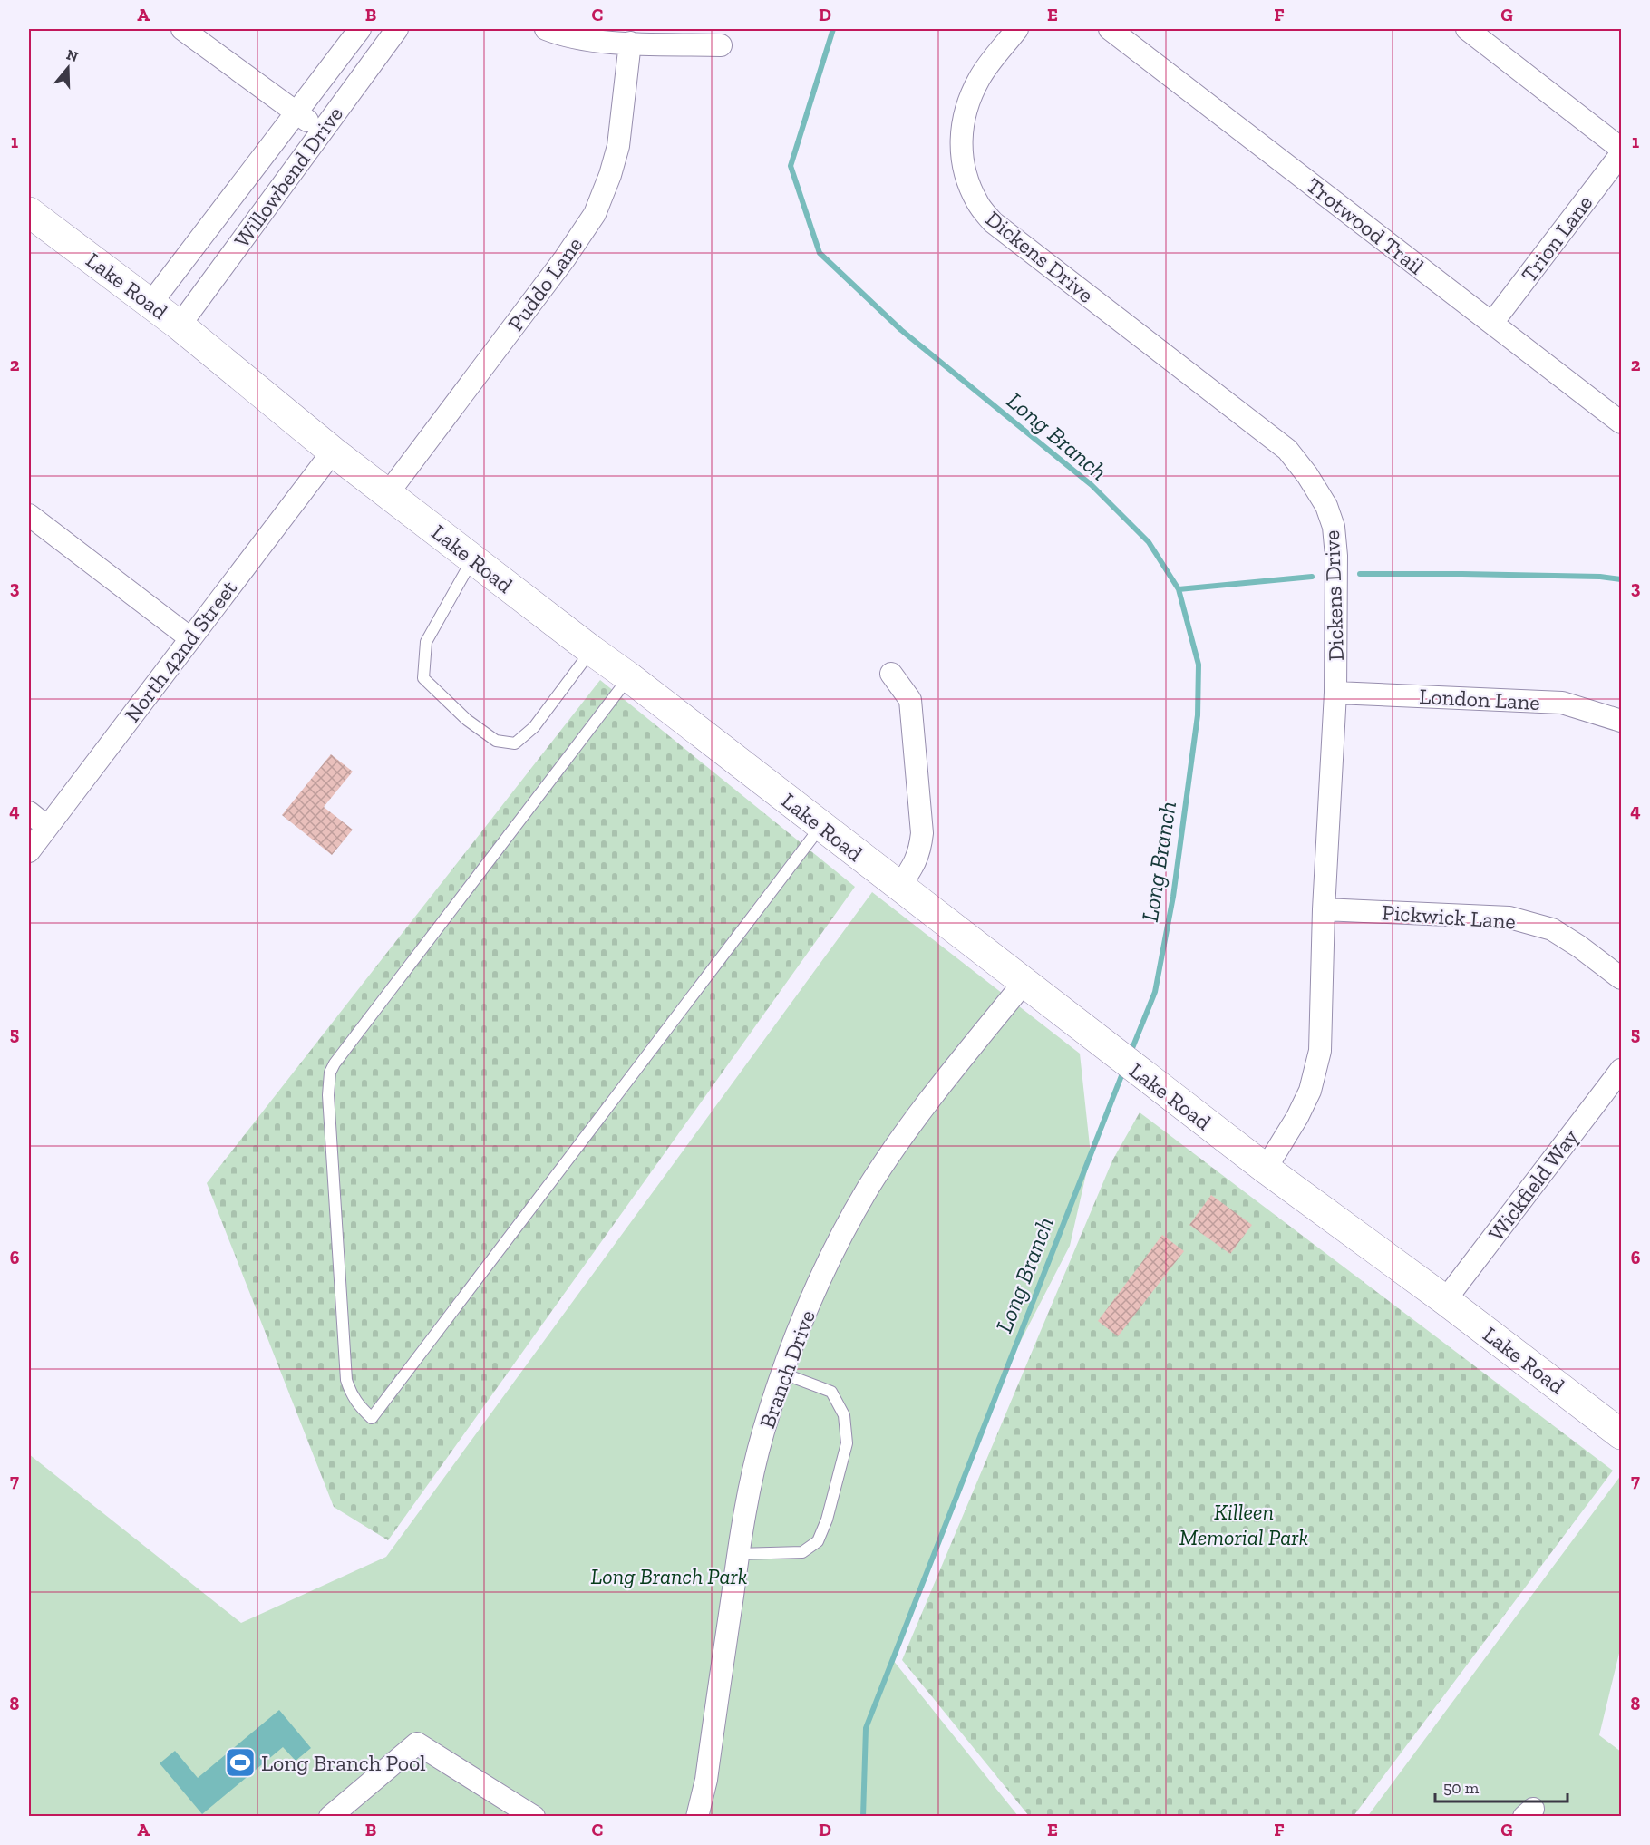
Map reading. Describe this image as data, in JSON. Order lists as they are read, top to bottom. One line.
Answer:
{"streets":{"street":["Willowbend Drive","Trotwood Trail","Trion Lane","Dickens Drive","Puddo Lane","Lake Road","North 42nd Street","London Lane","Pickwick Lane","Wickfield Way","Branch Drive"]},"crossings":[["Willowbend Drive","Lake Road"],["Trotwood Trail","Trion Lane"],["Dickens Drive","Lake Road"],["Dickens Drive","London Lane"],["Dickens Drive","Pickwick Lane"],["Puddo Lane","Lake Road"],["Lake Road","North 42nd Street"],["Lake Road","Wickfield Way"],["Lake Road","Branch Drive"]],"water":["Long Branch"],"parks":["Killeen Memorial Park","Long Branch Park"],"places":{"sports":["Long Branch Pool"]},"scale_bar":"50 m","north":"top","grid":{"columns":["A","B","C","D","E","F","G"],"rows":["1","2","3","4","5","6","7","8"]}}
